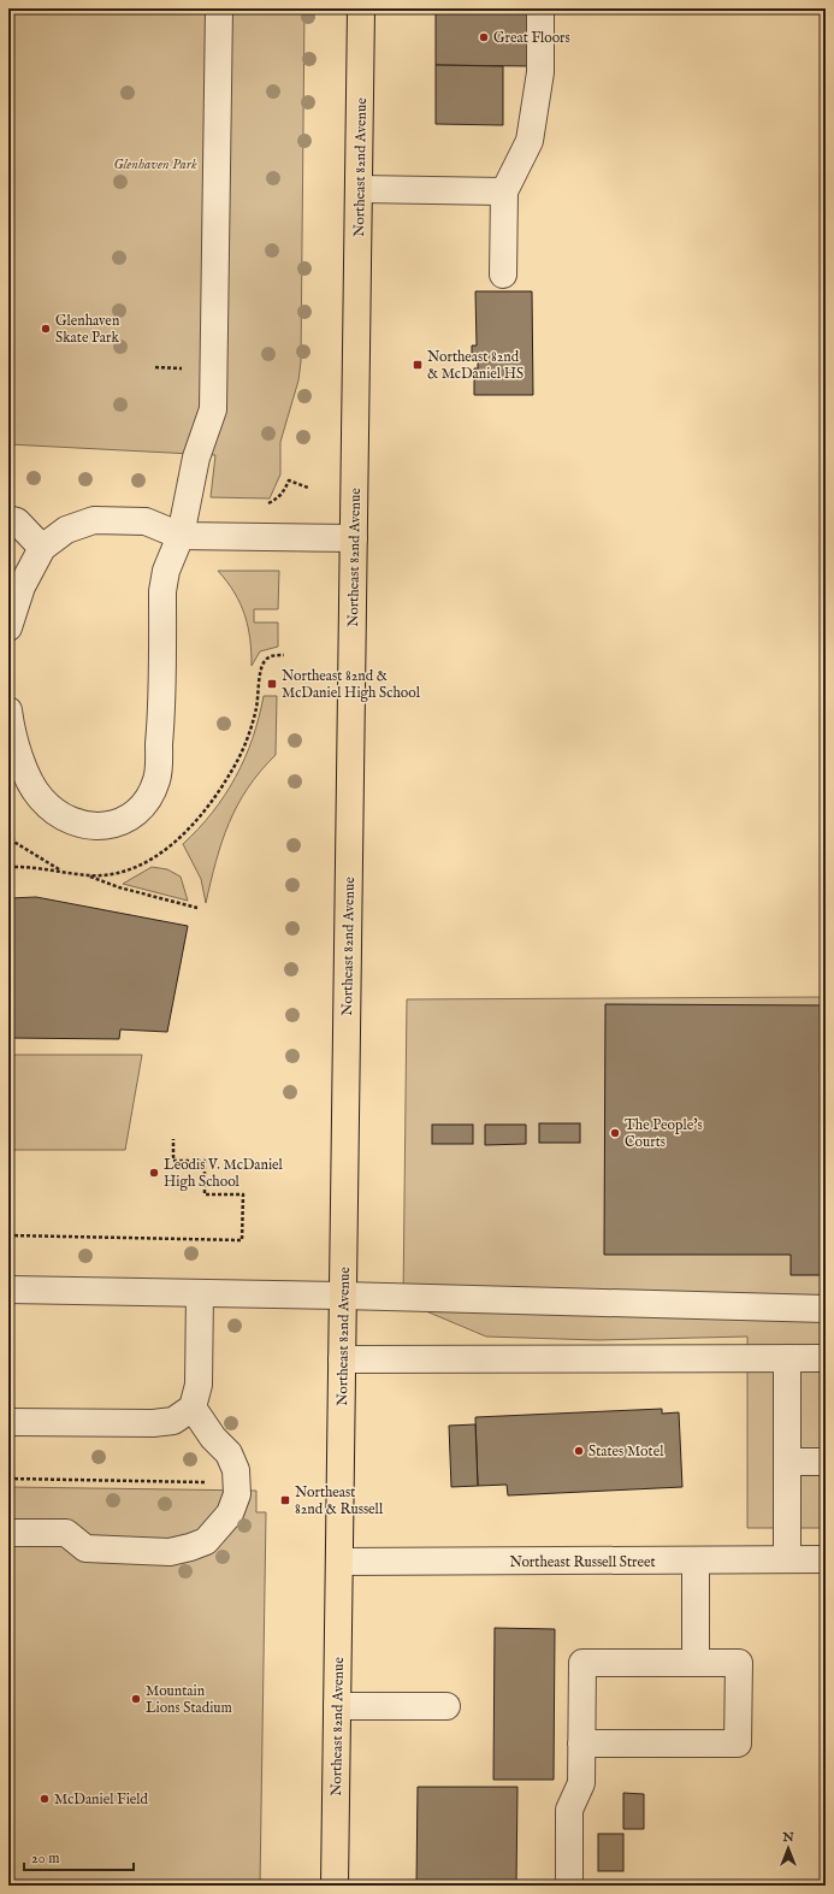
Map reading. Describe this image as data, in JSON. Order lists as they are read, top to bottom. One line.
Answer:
{"streets":{"main road":["Northeast 82nd Avenue"],"street":["Northeast Russell Street"]},"crossings":[["Northeast 82nd Avenue","Northeast Russell Street"]],"parks":["Glenhaven Park"],"places":{"other":["Great Floors","Glenhaven Skate Park","The People's Courts","Leodis V. McDaniel High School","States Motel","Mountain Lions Stadium","McDaniel Field"],"transit":["Northeast 82nd & McDaniel HS","Northeast 82nd & McDaniel High School","Northeast 82nd & Russell"]},"scale_bar":"20 m","north":"top"}
